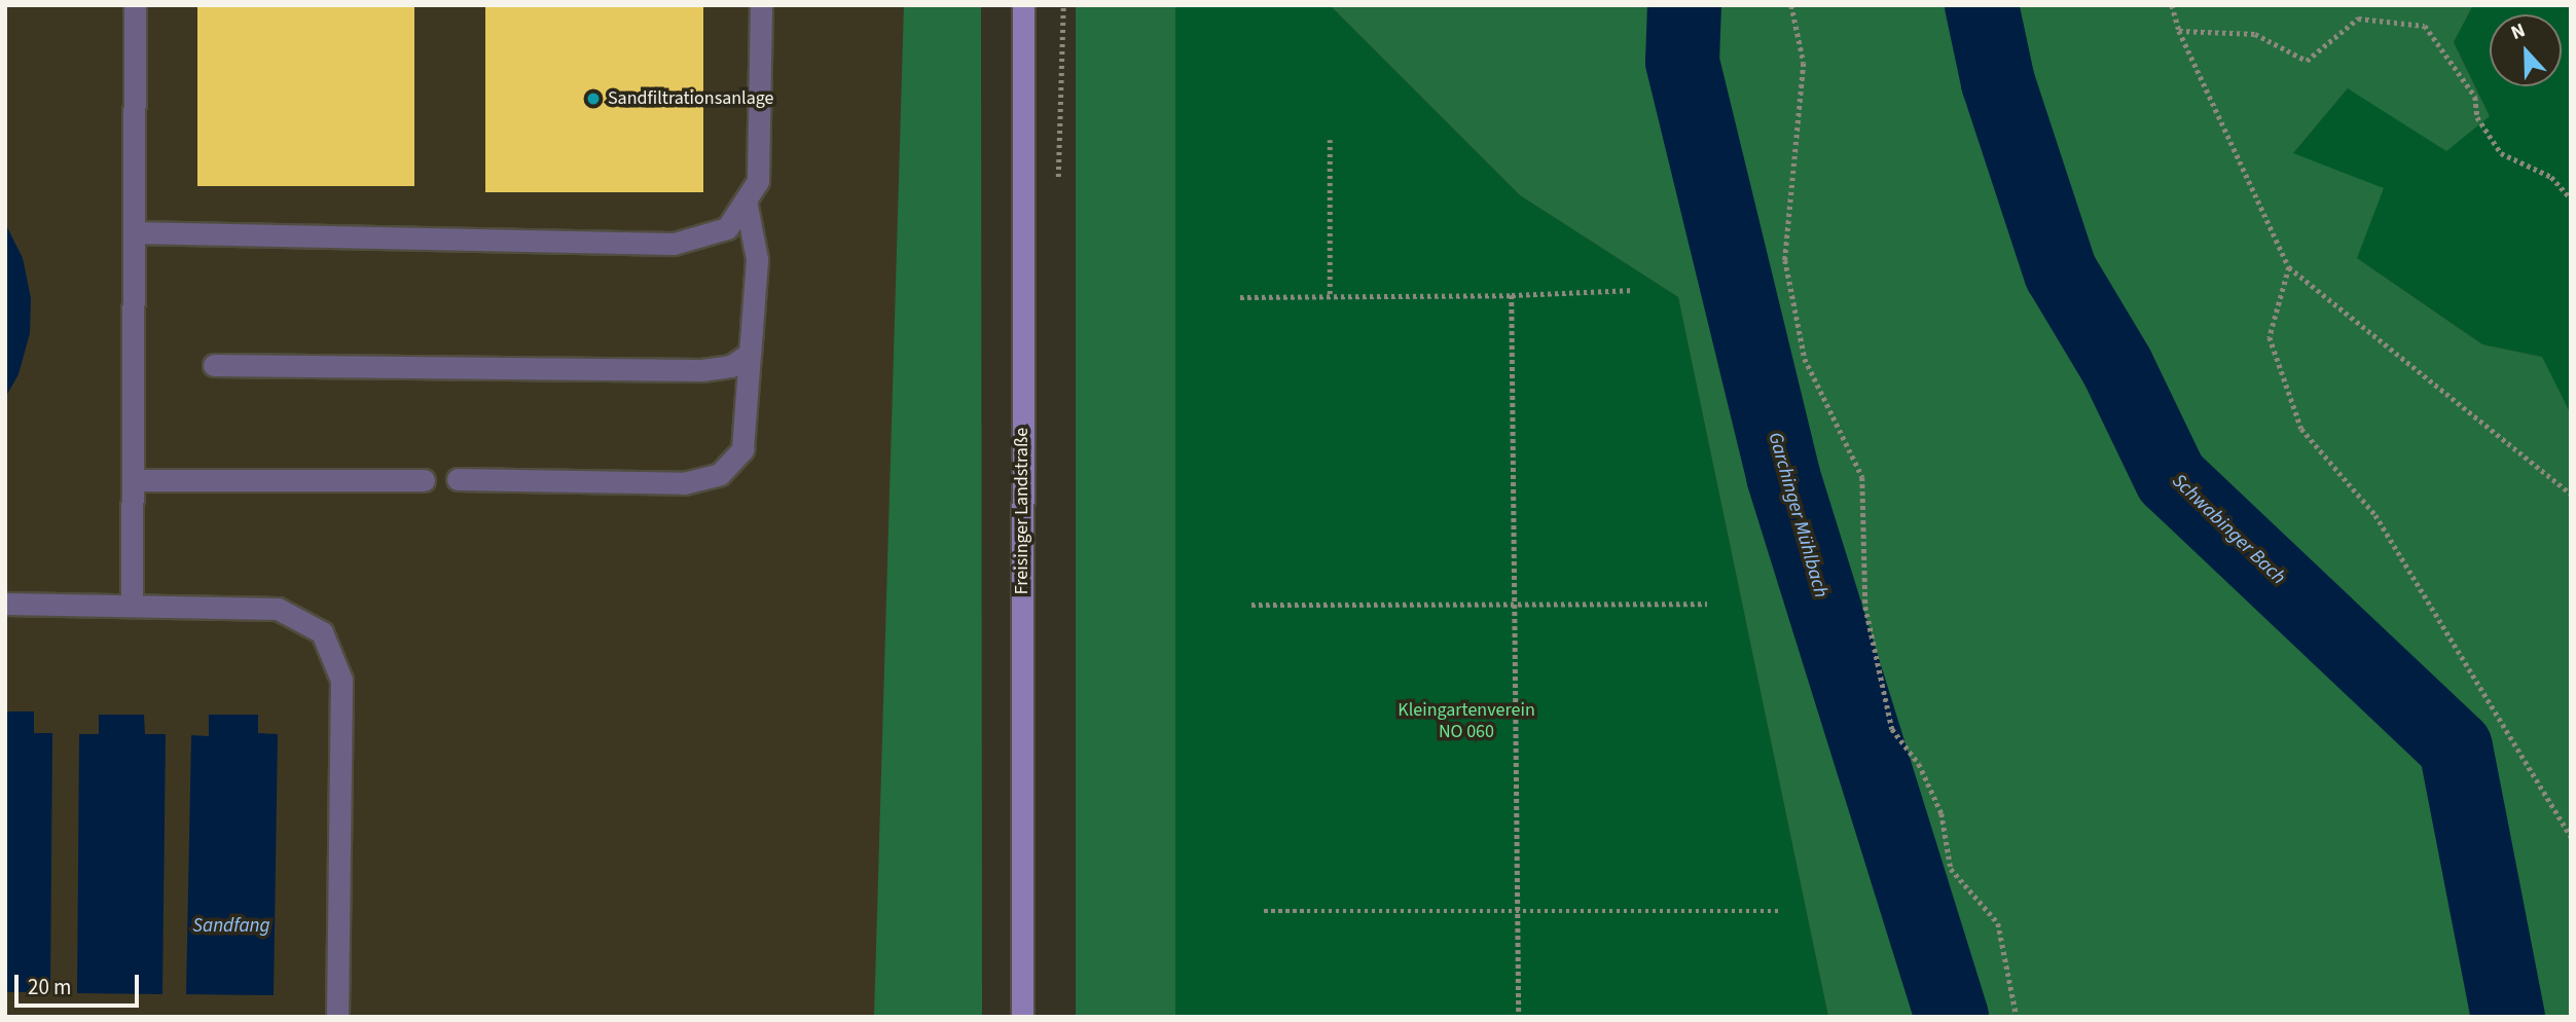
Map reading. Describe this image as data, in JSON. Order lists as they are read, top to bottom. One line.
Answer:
{"streets":{"main road":["Freisinger Landstraße"]},"water":["Garchinger Mühlbach","Schwabinger Bach","Sandfang"],"parks":["Kleingartenverein NO 060"],"places":["Sandfiltrationsanlage"],"scale_bar":"20 m","north":"top"}
